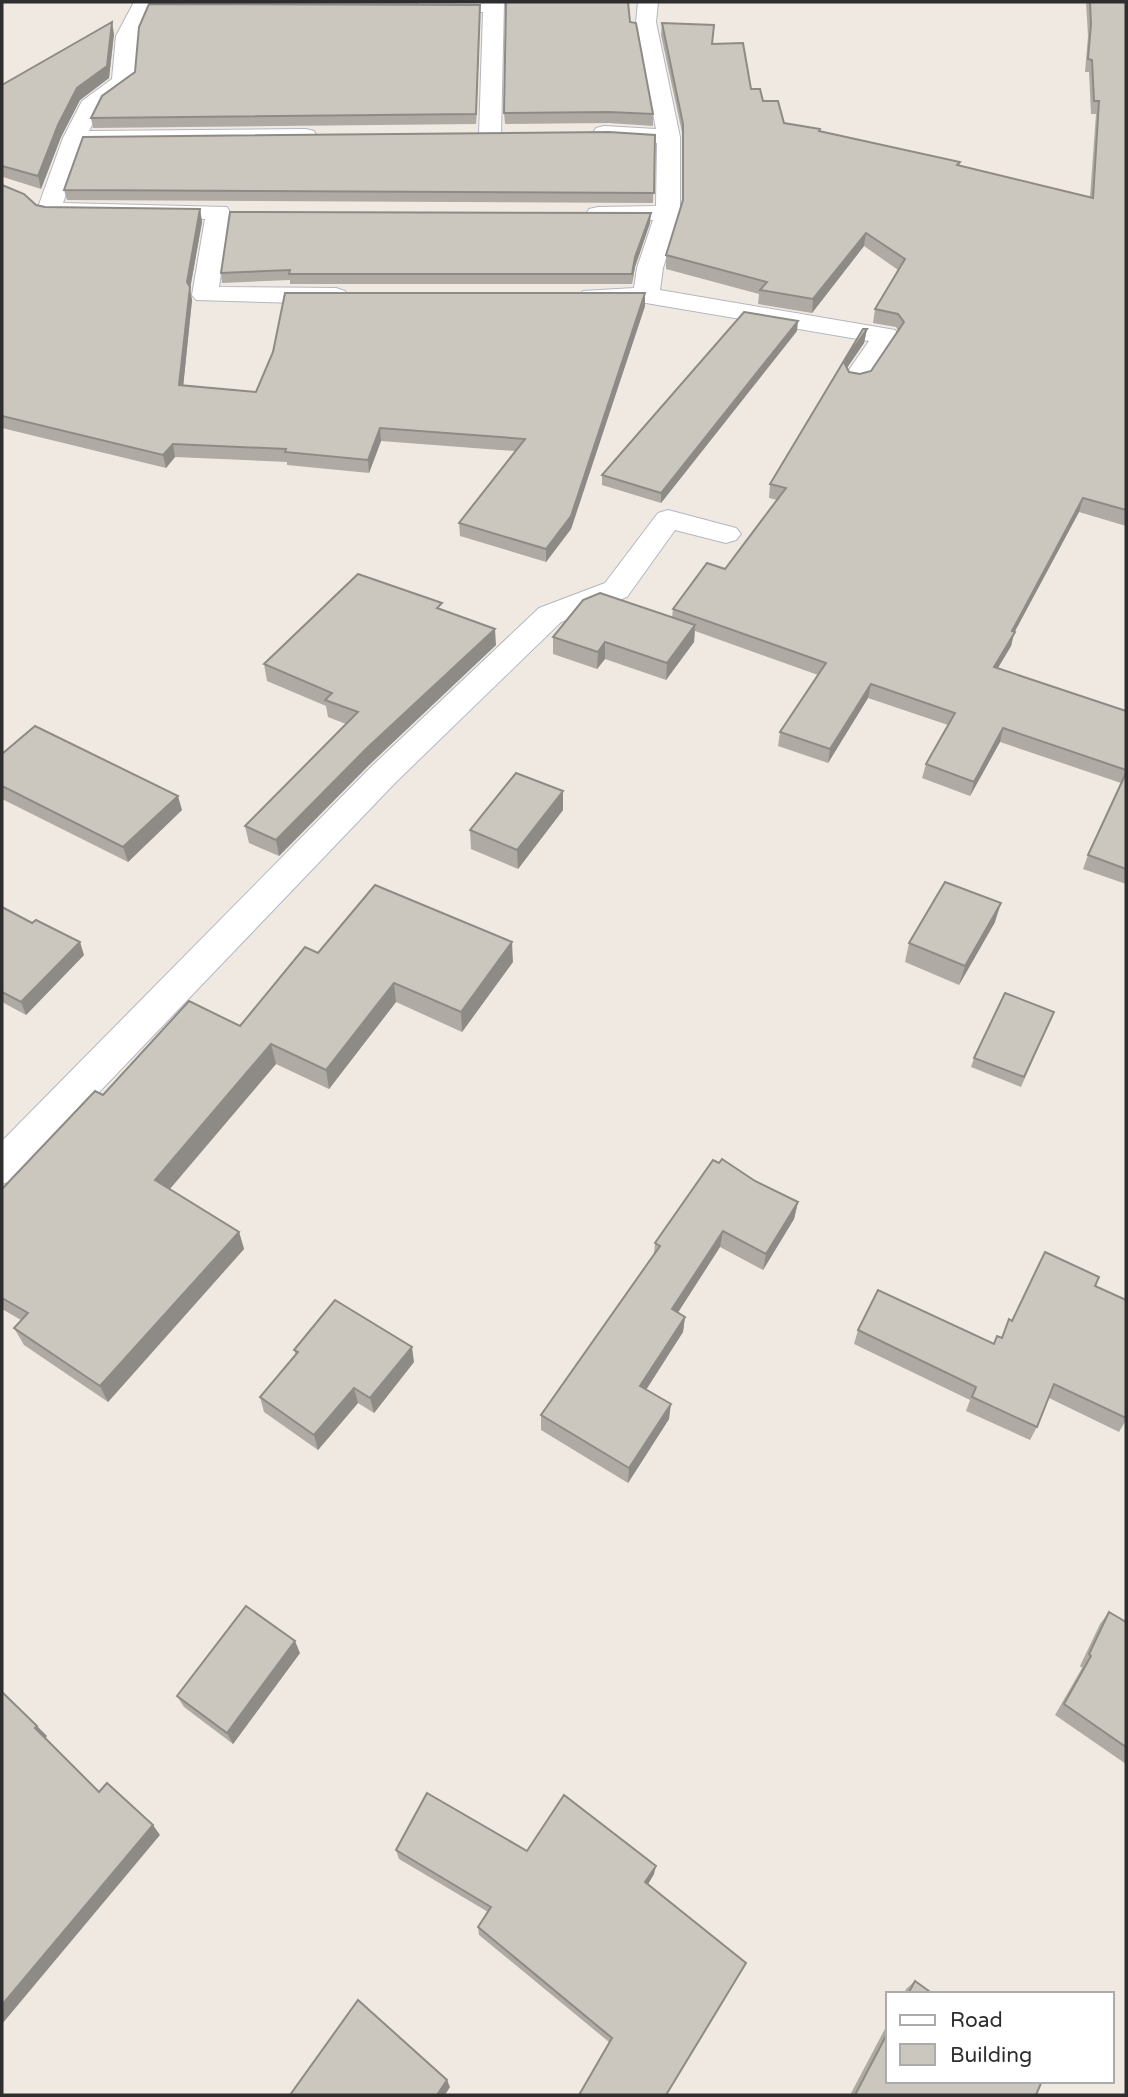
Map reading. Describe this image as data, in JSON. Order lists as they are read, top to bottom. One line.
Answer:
{"legend":["Road","Building"]}
